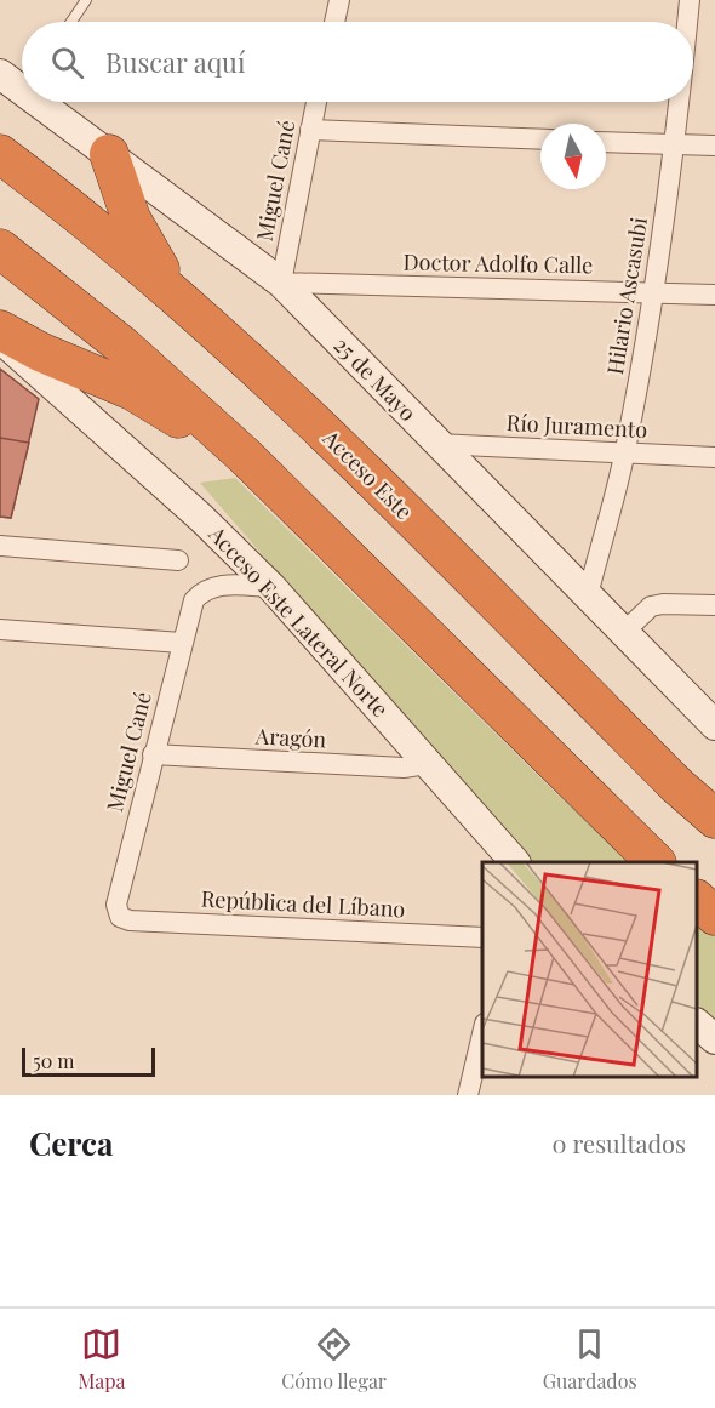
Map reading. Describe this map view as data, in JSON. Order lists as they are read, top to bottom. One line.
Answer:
{"streets":{"highway":["Acceso Este"],"street":["Miguel Cané","Doctor Adolfo Calle","Hilario Ascasubi","25 de Mayo","Río Juramento","Acceso Este Lateral Norte","Aragón","República del Líbano"]},"crossings":[["Miguel Cané","Doctor Adolfo Calle"],["Miguel Cané","25 de Mayo"],["Miguel Cané","Acceso Este Lateral Norte"],["Miguel Cané","Aragón"],["Miguel Cané","República del Líbano"],["Doctor Adolfo Calle","Hilario Ascasubi"],["Doctor Adolfo Calle","25 de Mayo"],["Hilario Ascasubi","25 de Mayo"],["Hilario Ascasubi","Río Juramento"],["25 de Mayo","Río Juramento"],["Acceso Este Lateral Norte","Aragón"]],"scale_bar":"50 m","north":"bottom","page":{"search":"Buscar aquí","scale":"50 m","heading":["Cerca","0 resultados"],"nav":["Mapa","Cómo llegar","Guardados"]}}
